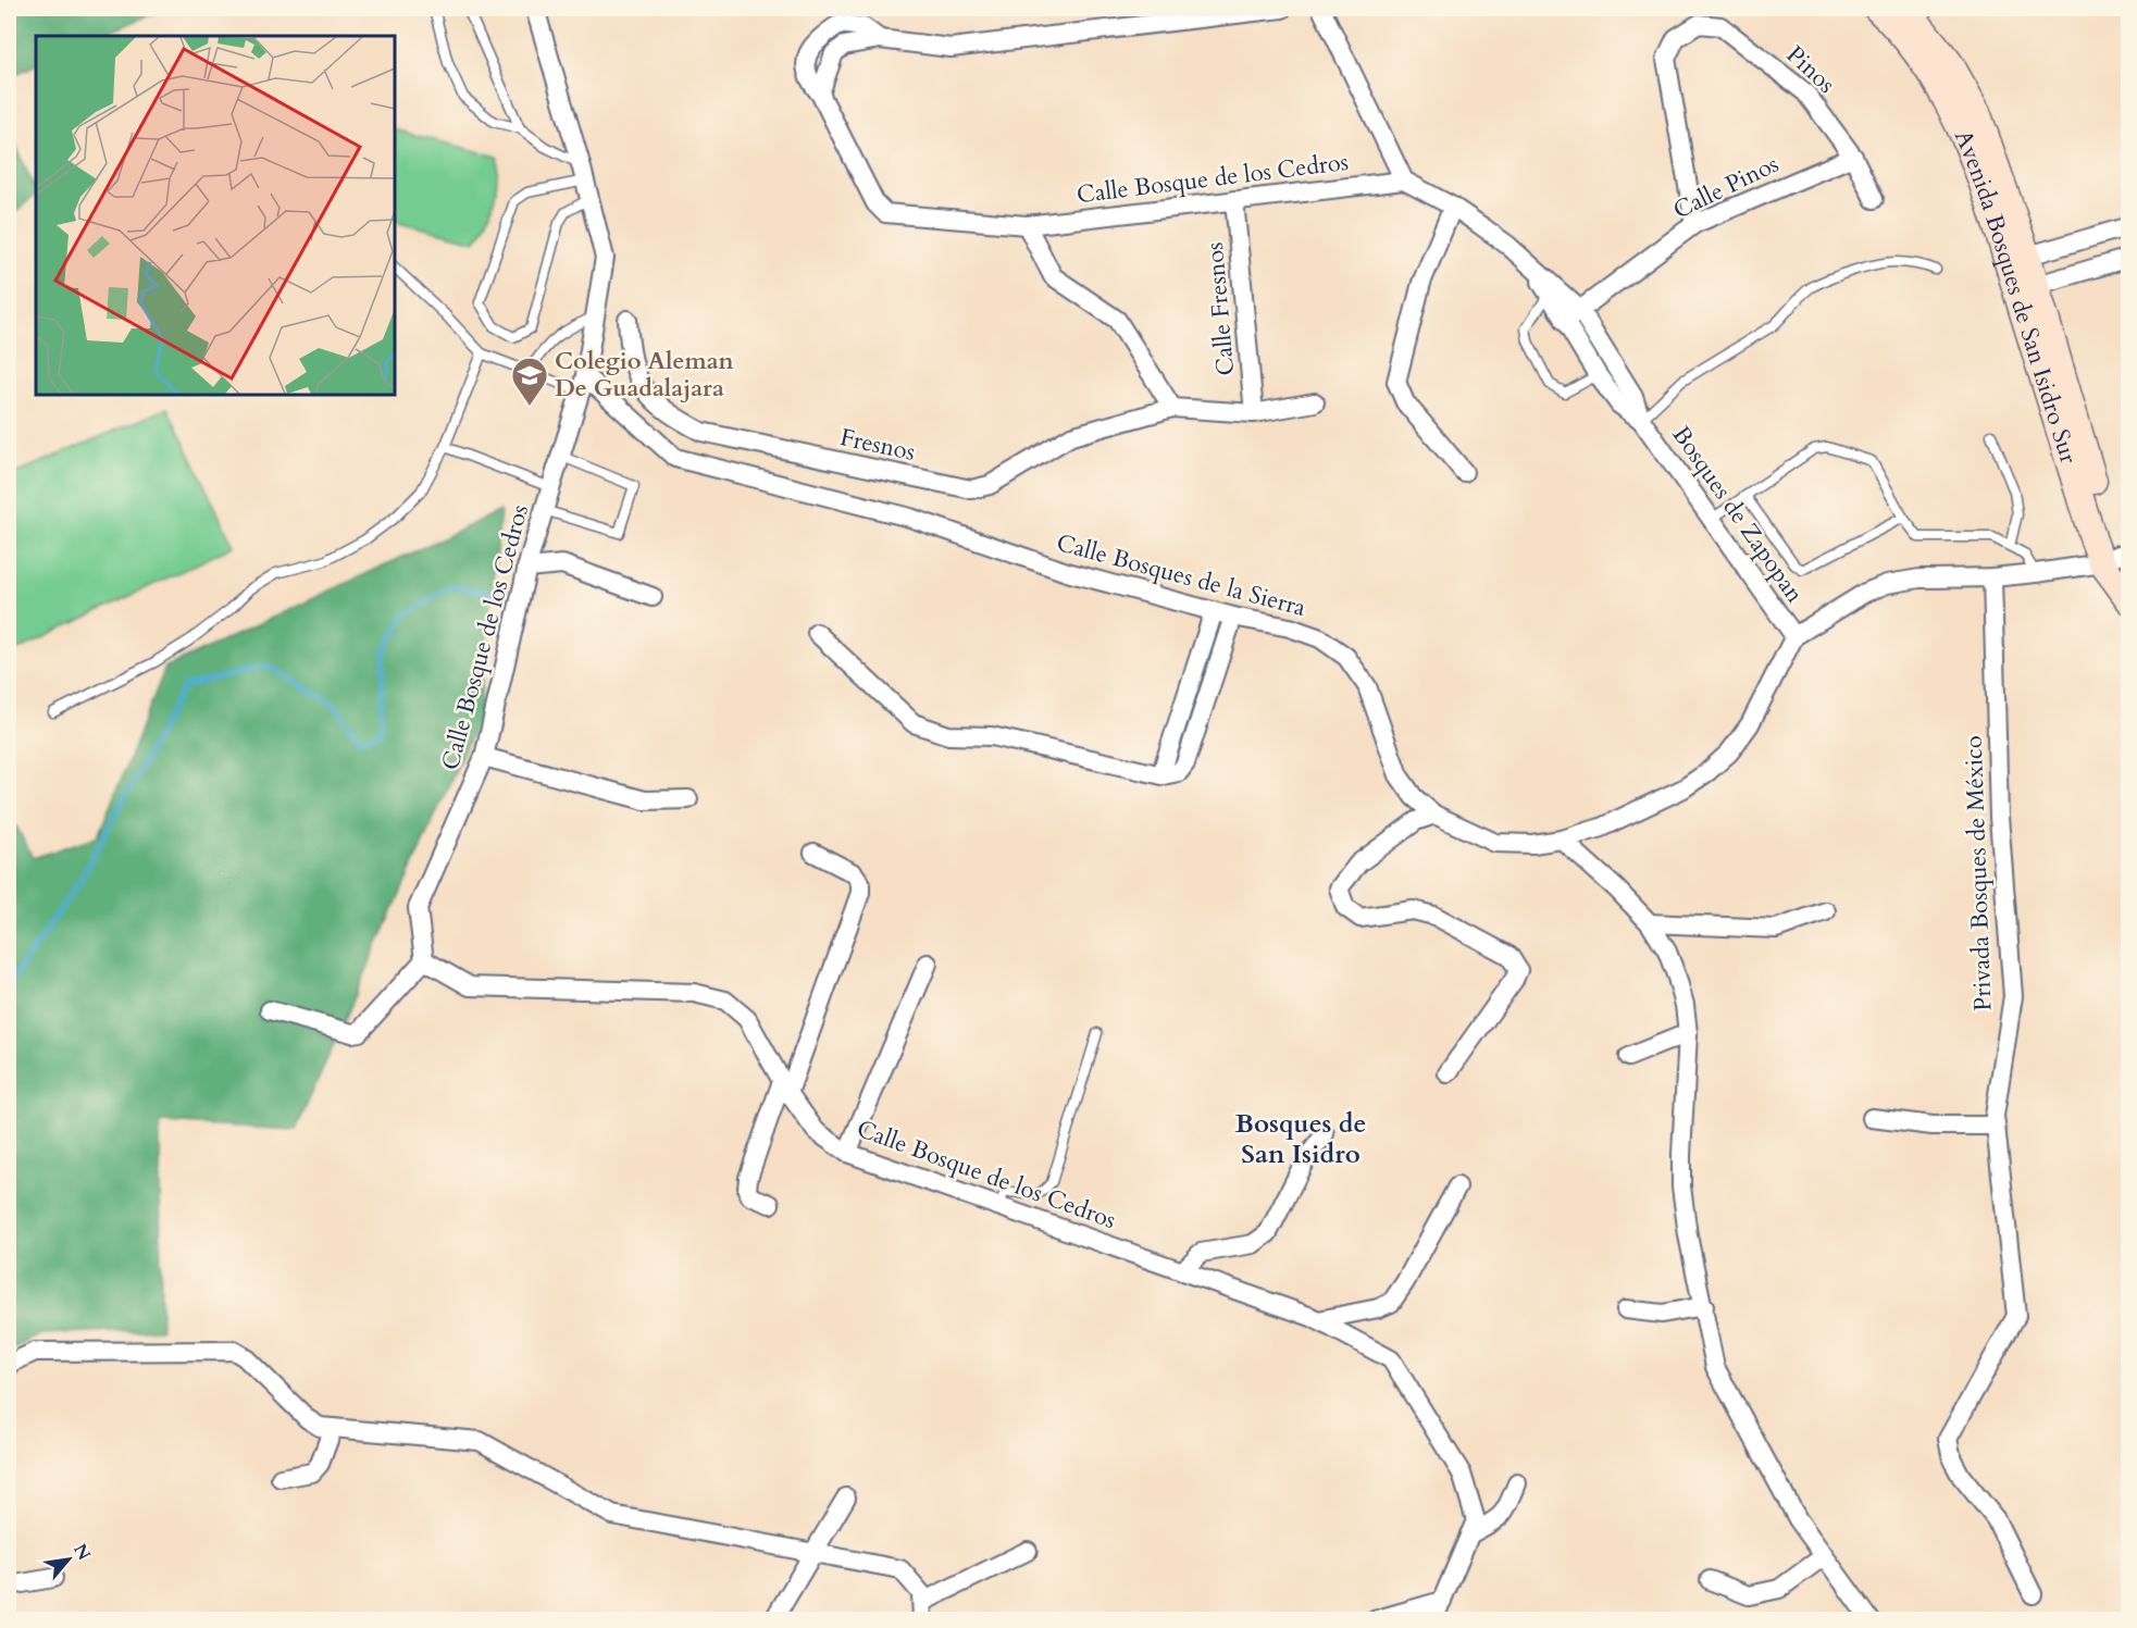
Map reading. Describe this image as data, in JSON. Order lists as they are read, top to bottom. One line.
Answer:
{"streets":{"main road":["Avenida Bosques de San Isidro Sur"],"street":["Pinos","Calle Bosque de los Cedros","Calle Pinos","Calle Fresnos","Fresnos","Bosques de Zapopan","Calle Bosques de la Sierra","Privada Bosques de México"]},"crossings":[["Pinos","Calle Pinos"],["Calle Bosque de los Cedros","Calle Fresnos"],["Calle Bosque de los Cedros","Bosques de Zapopan"],["Calle Bosque de los Cedros","Calle Bosques de la Sierra"],["Calle Pinos","Bosques de Zapopan"],["Calle Fresnos","Fresnos"],["Bosques de Zapopan","Calle Bosques de la Sierra"]],"districts":["Bosques de San Isidro"],"places":{"school or university":["Colegio Aleman De Guadalajara"]},"north":"top right"}
